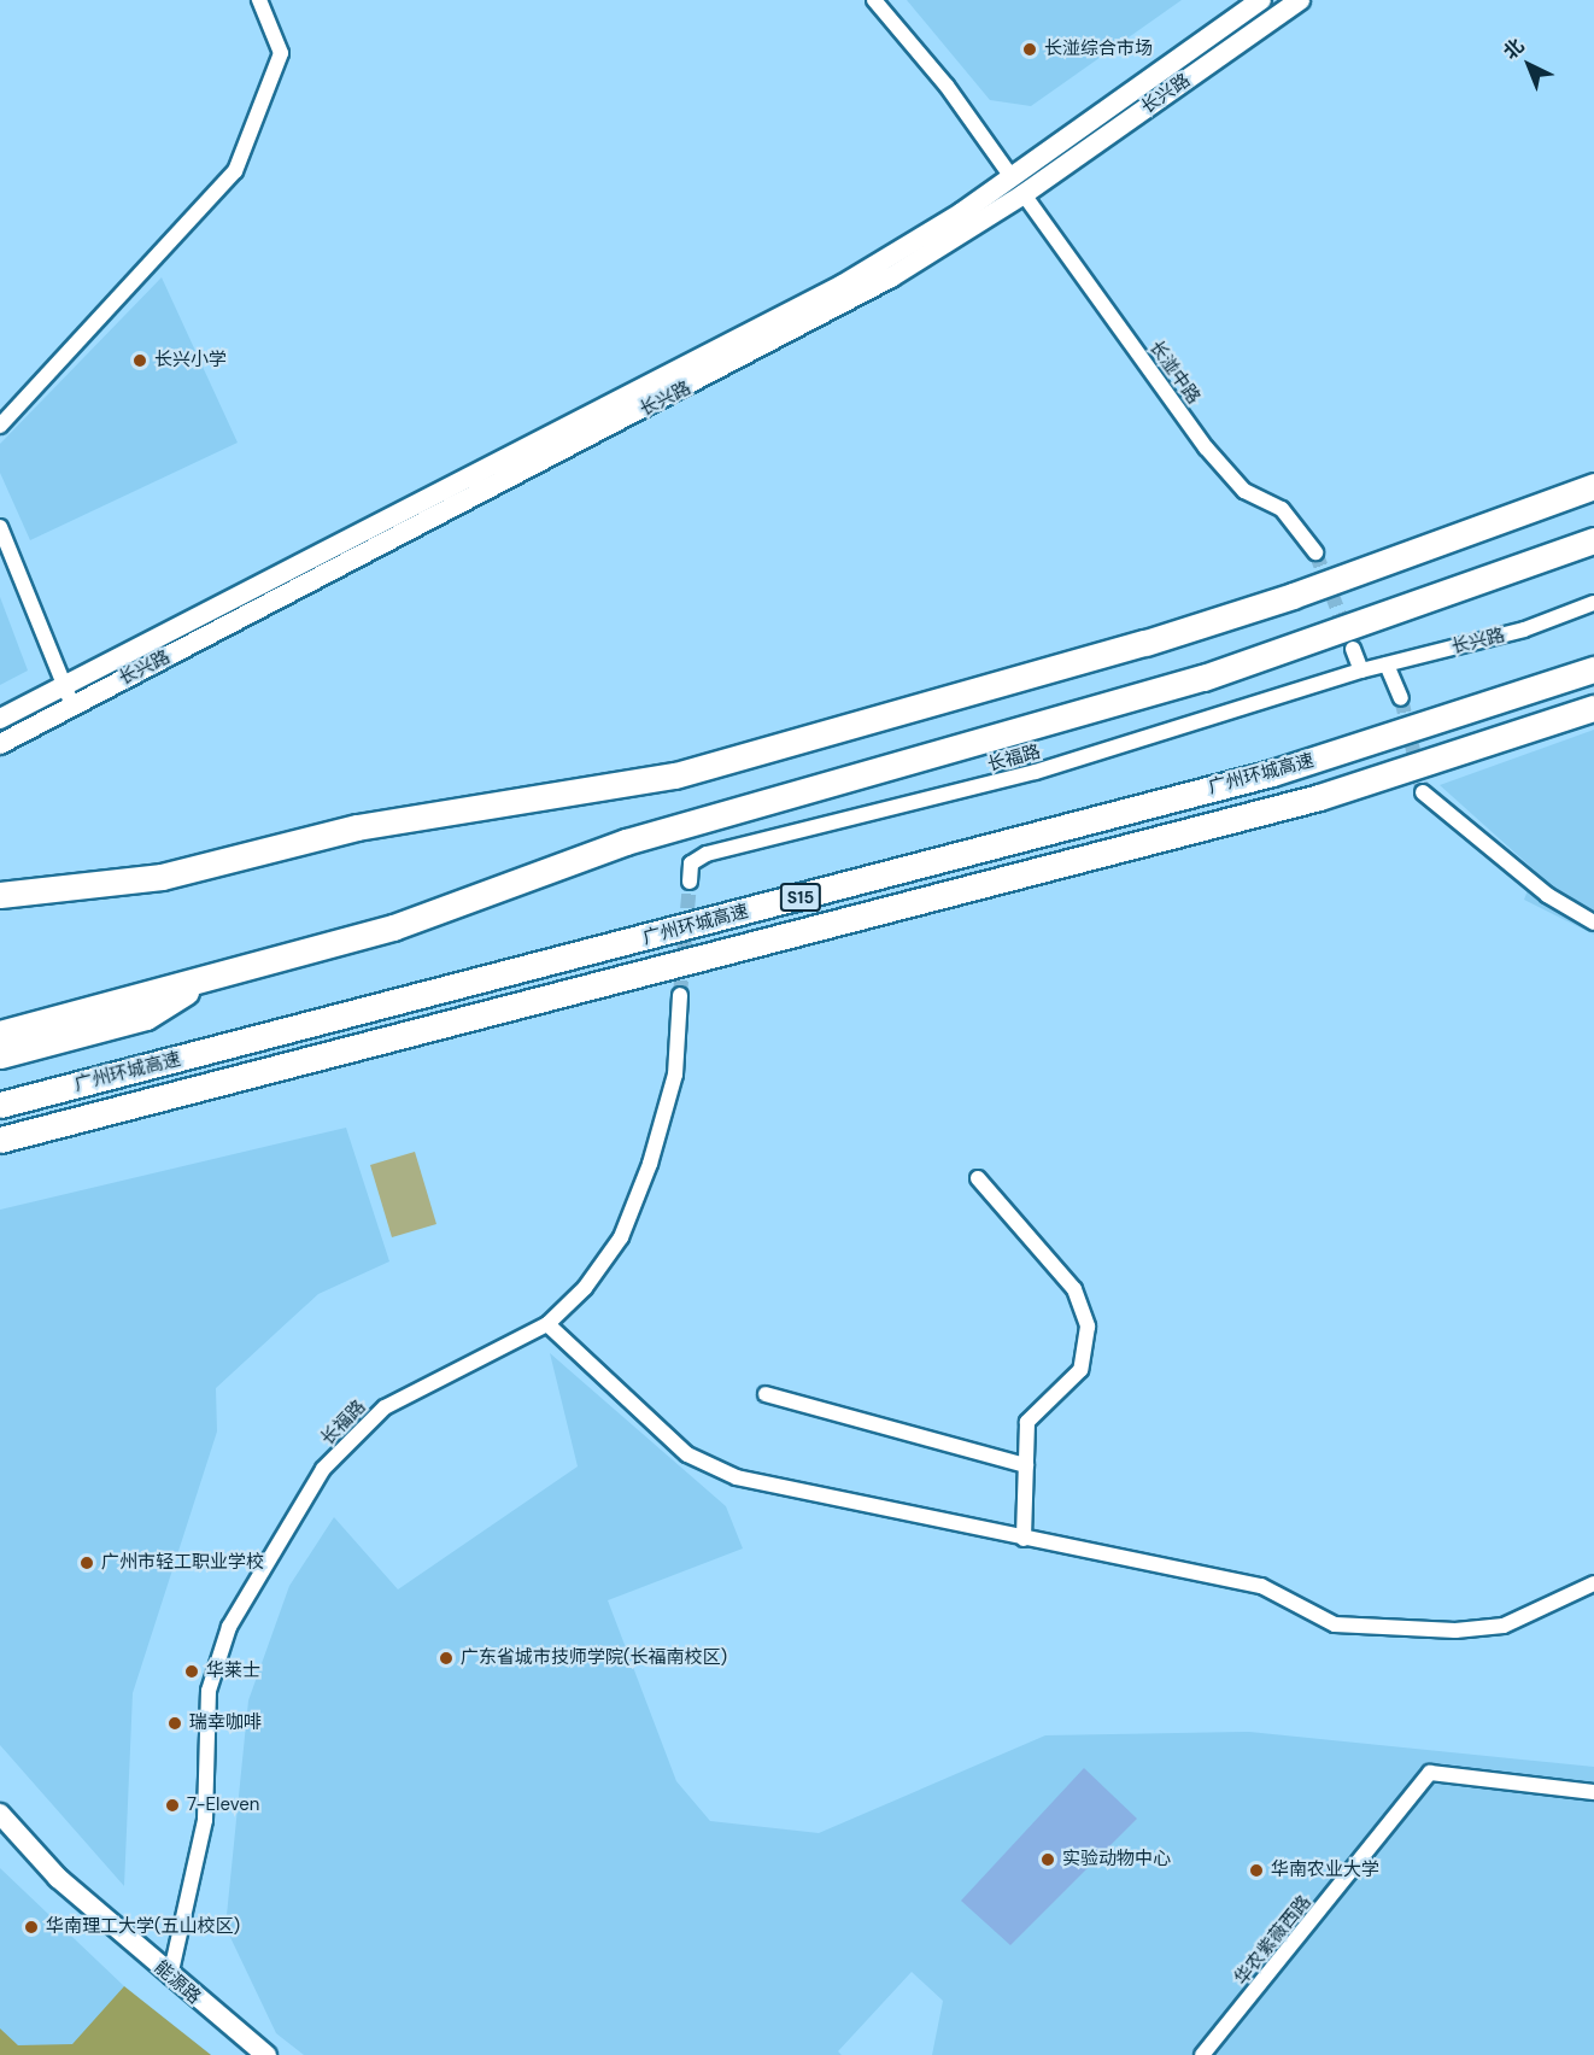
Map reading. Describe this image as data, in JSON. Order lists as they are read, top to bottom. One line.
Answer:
{"streets":{"highway":["广州环城高速","S15"],"street":["长兴路","长湴中路","长福路","华农紫薇西路","能源路"]},"crossings":[["长兴路","长湴中路"],["长兴路","长福路"],["长福路","能源路"]],"places":["长湴综合市场","长兴小学","广州市轻工职业学校","广东省城市技师学院(长福南校区)","华莱士","瑞幸咖啡","7-Eleven","实验动物中心","华南农业大学","华南理工大学(五山校区)"],"north":"top left"}
